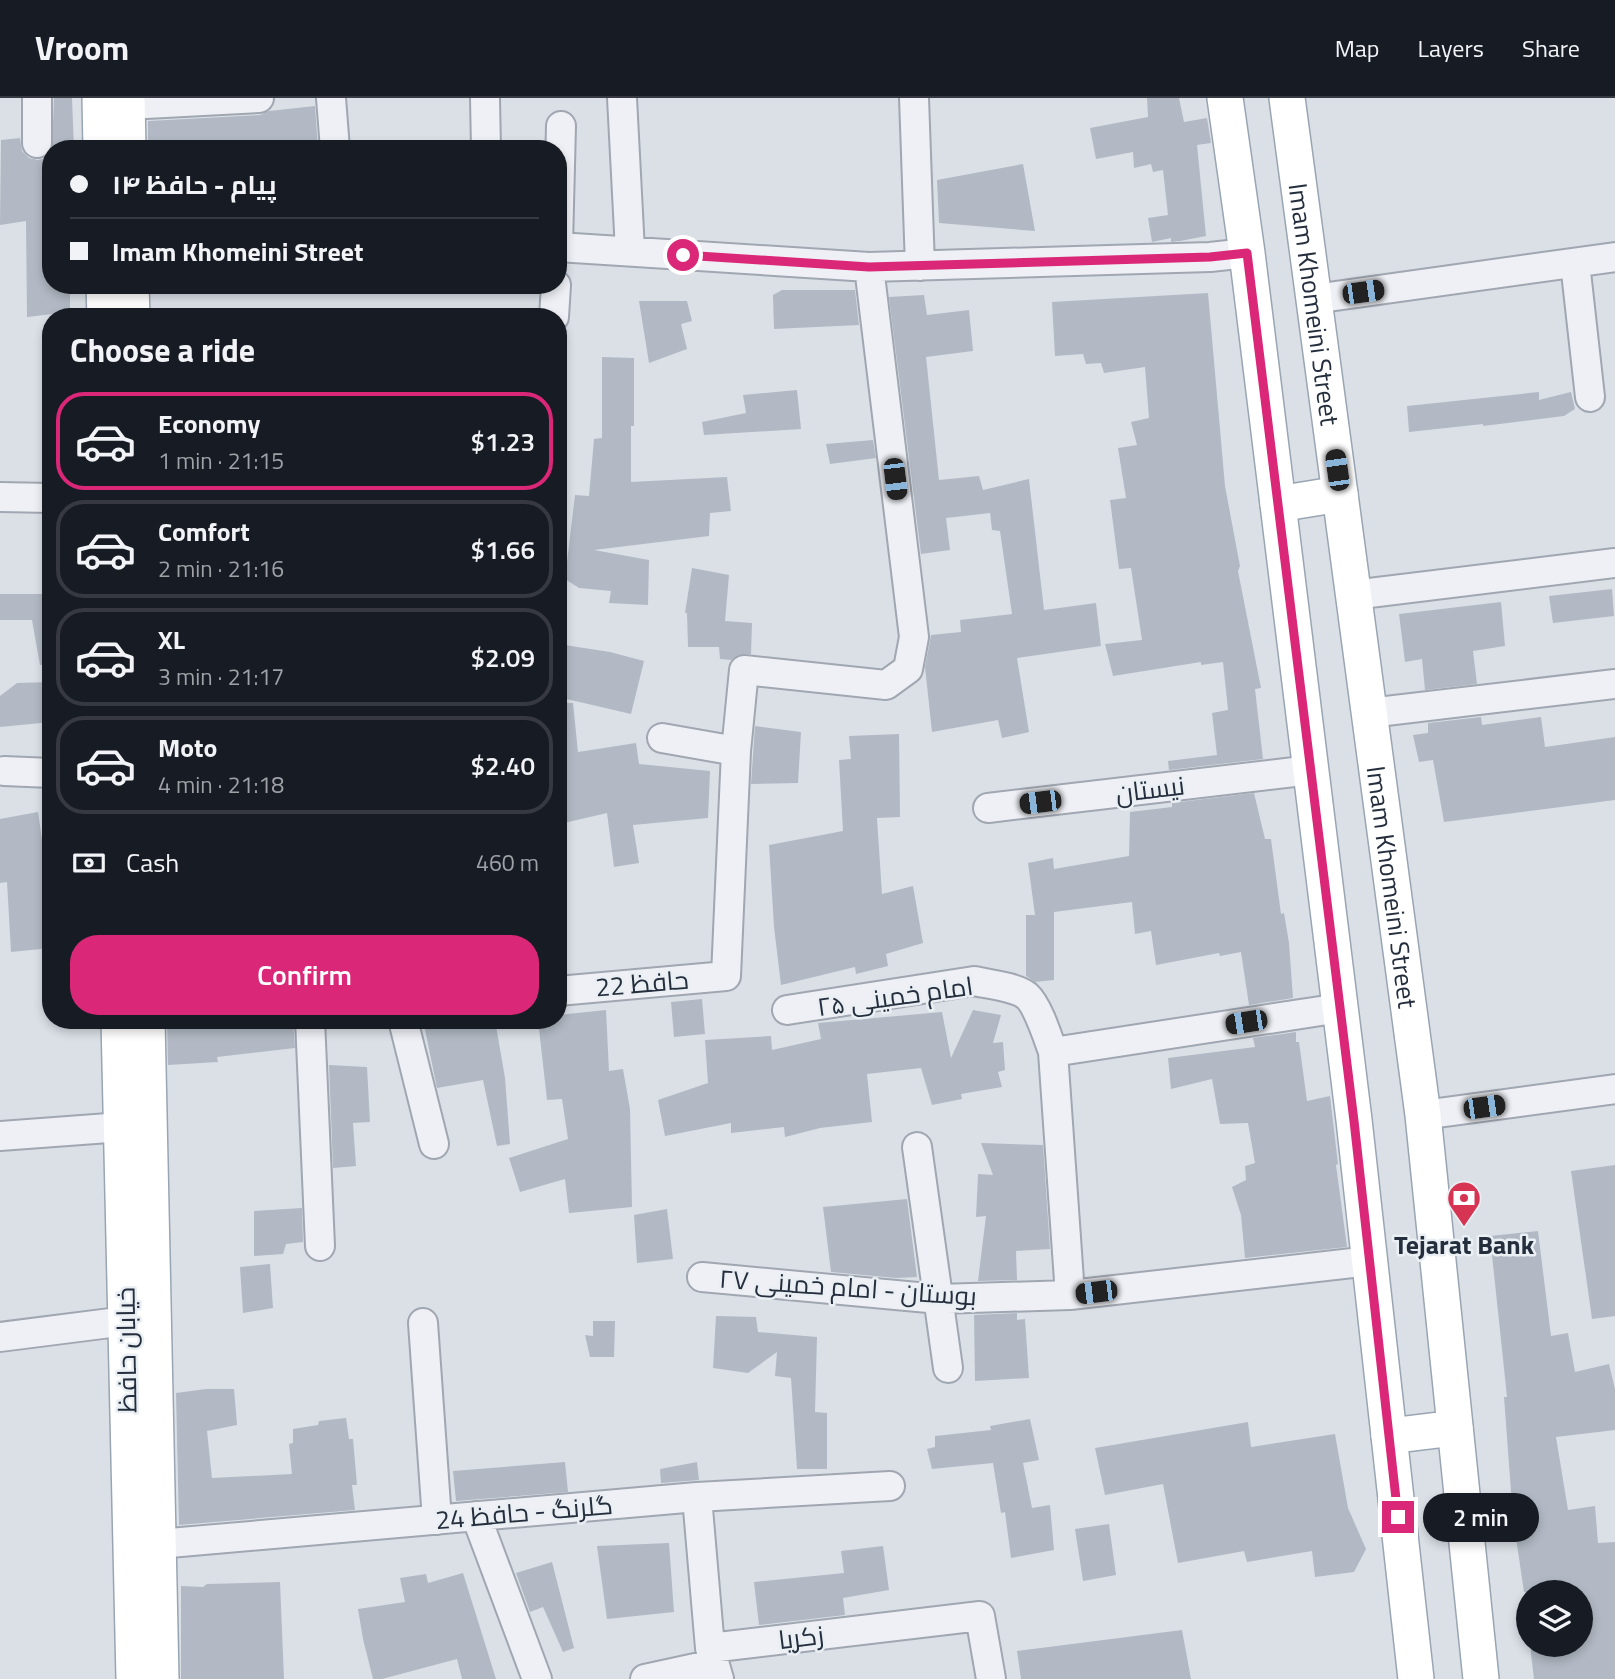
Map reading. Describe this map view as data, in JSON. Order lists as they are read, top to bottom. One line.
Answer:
{"streets":{"main road":["Imam Khomeini Street","خیابان حافظ"],"street":["نیستان","حافظ 22","امام خمینی ۲۵","بوستان - امام خمینی ۲۷","گلرنگ - حافظ 24","زکریا"]},"crossings":[["امام خمینی ۲۵","بوستان - امام خمینی ۲۷"],["خیابان حافظ","گلرنگ - حافظ 24"]],"places":{"bank":["Tejarat Bank"]},"page":{"header":"Vroom","nav":["Map","Layers","Share"],"banner":["پیام - حافظ ۱۴","Imam Khomeini Street"],"heading":"Choose a ride","list":[{"name":"Economy","note":"1 min · 21:15","value":"$1.23"},{"name":"Comfort","note":"2 min · 21:16","value":"$1.66"},{"name":"XL","note":"3 min · 21:17","value":"$2.09"},{"name":"Moto","note":"4 min · 21:18","value":"$2.40"}],"pay":["Cash","460 m"],"buttons":"Confirm","bubble":"2 min"}}
